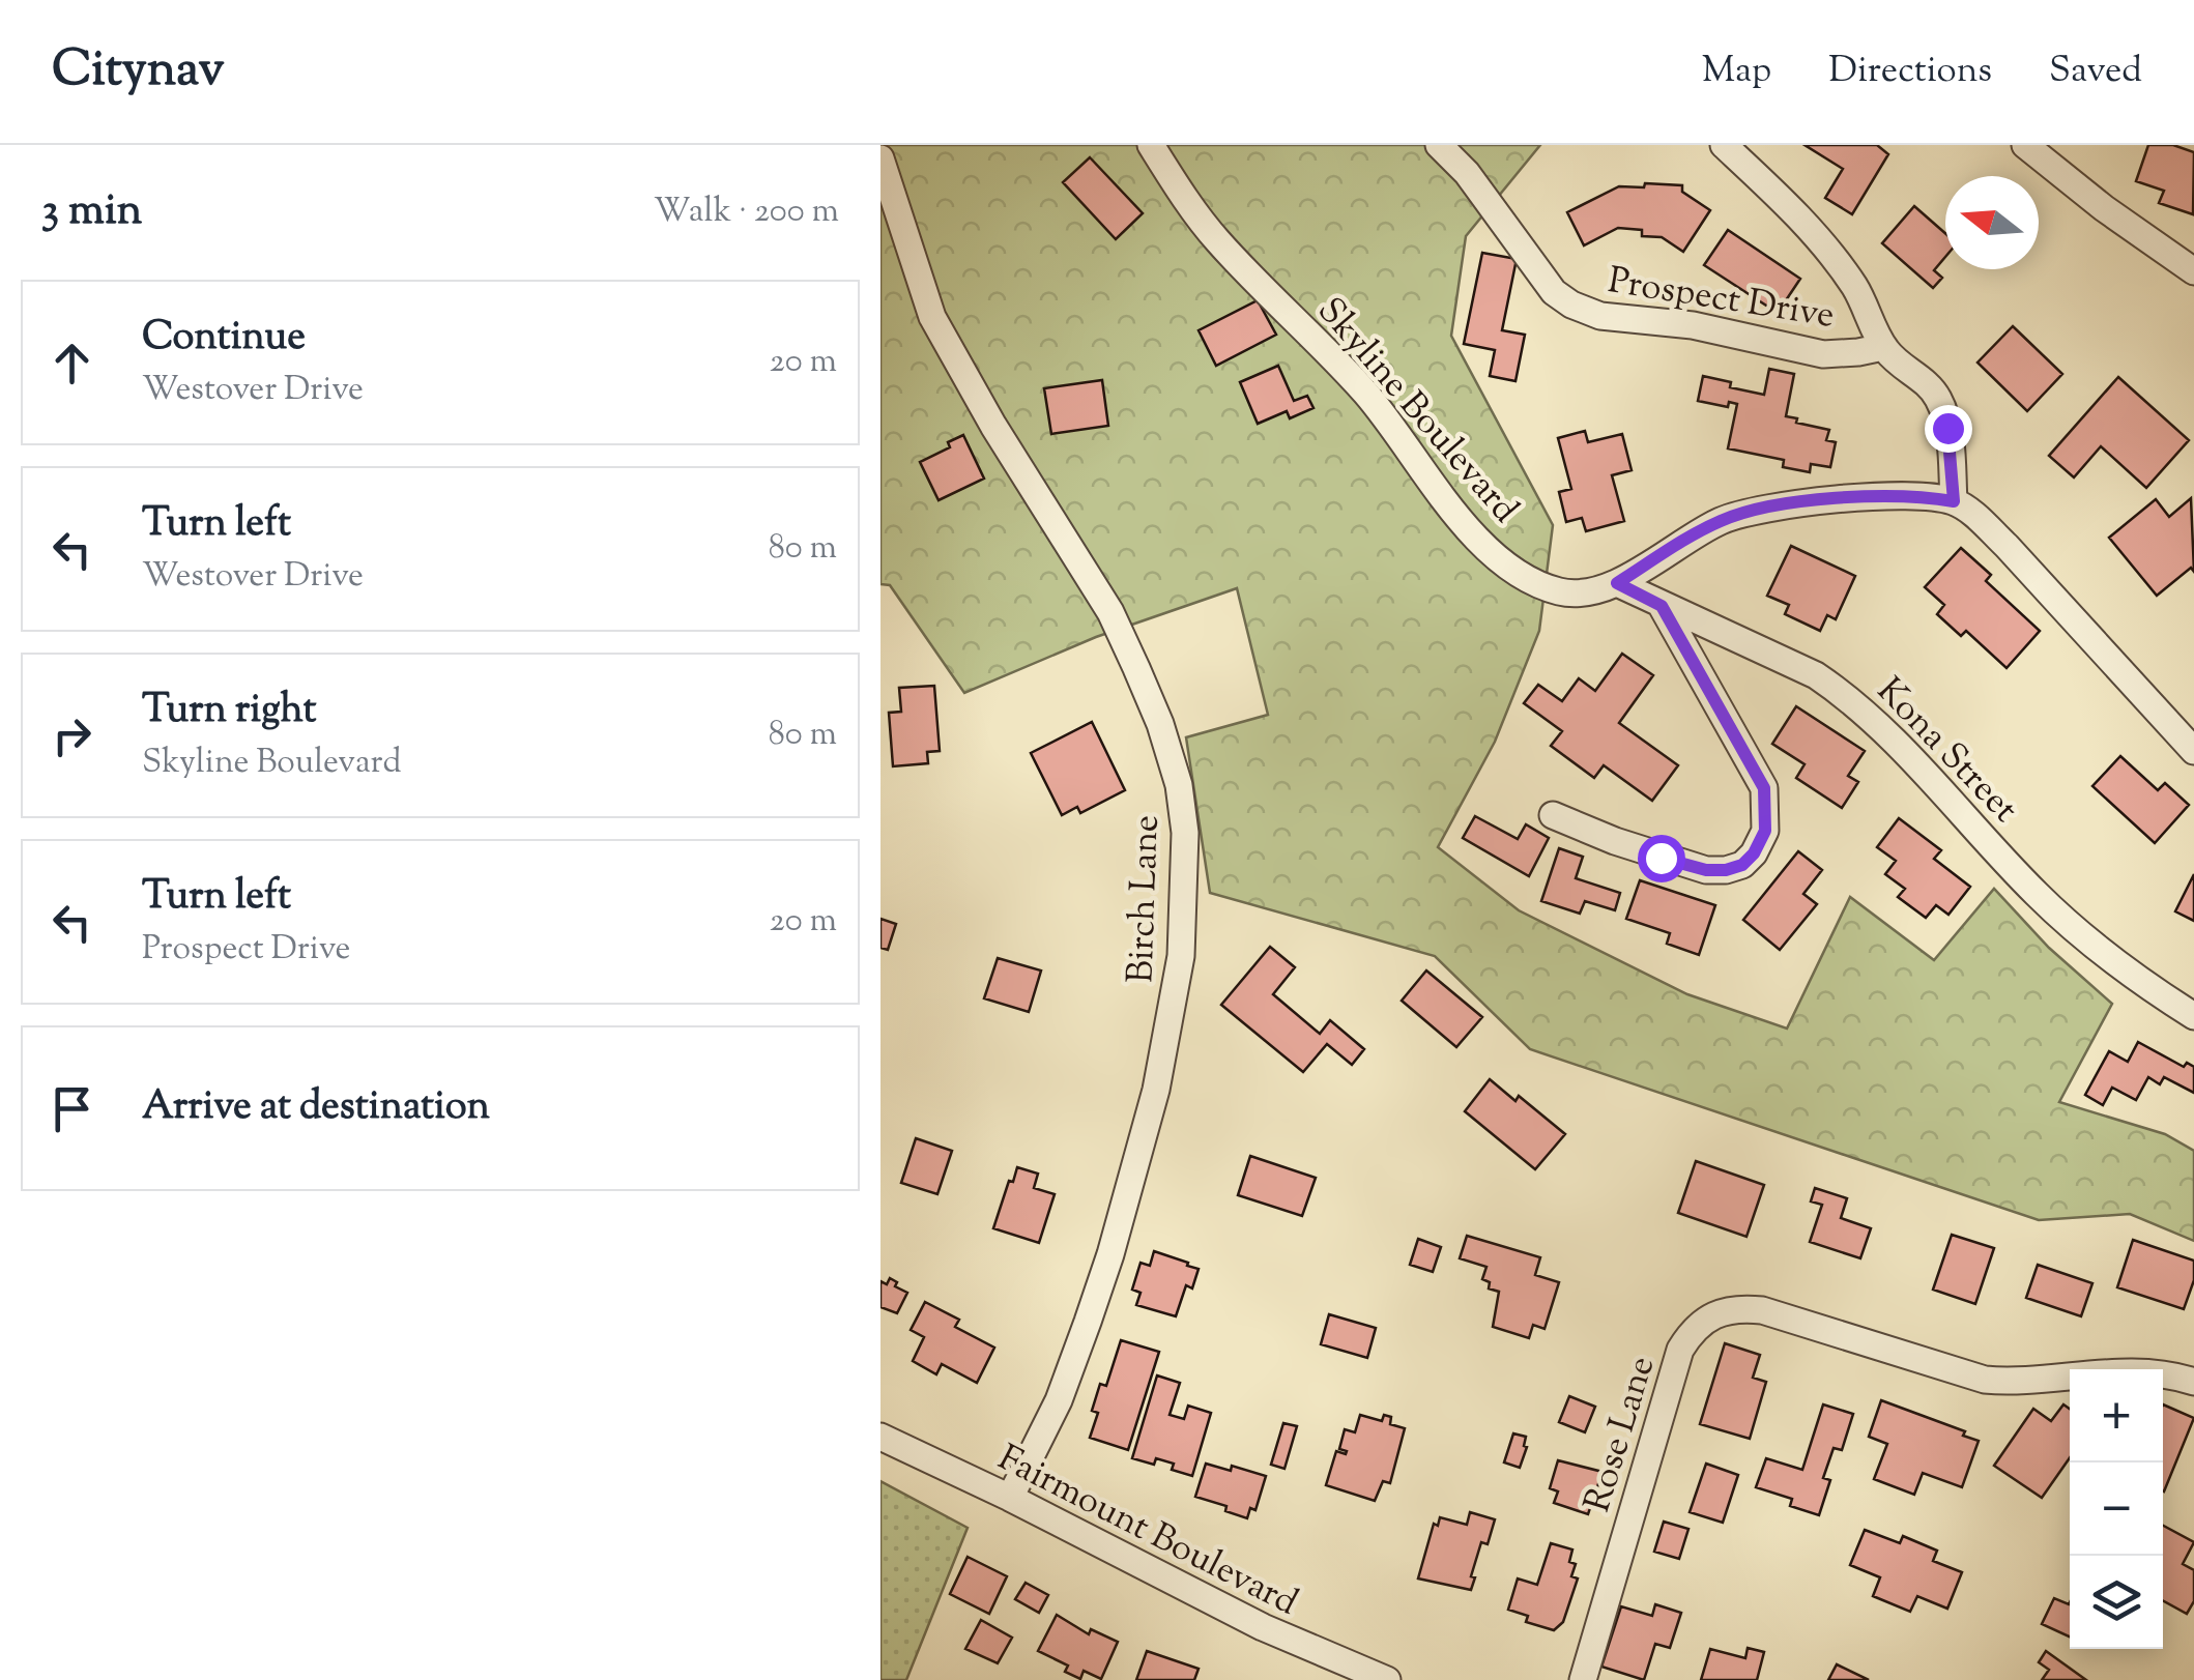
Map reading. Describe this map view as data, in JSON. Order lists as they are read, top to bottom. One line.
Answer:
{"streets":{"street":["Prospect Drive","Skyline Boulevard","Kona Street","Birch Lane","Rose Lane","Fairmount Boulevard"]},"crossings":[["Prospect Drive","Skyline Boulevard"],["Skyline Boulevard","Kona Street"],["Birch Lane","Fairmount Boulevard"]],"north":"left","page":{"header":"Citynav","nav":["Map","Directions","Saved"],"heading":["3 min","Walk · 200 m"],"list":[["Continue","Westover Drive","20 m"],["Turn left","Westover Drive","80 m"],["Turn right","Skyline Boulevard","80 m"],["Turn left","Prospect Drive","20 m"],"Arrive at destination"],"map_buttons":["+","−"]}}
